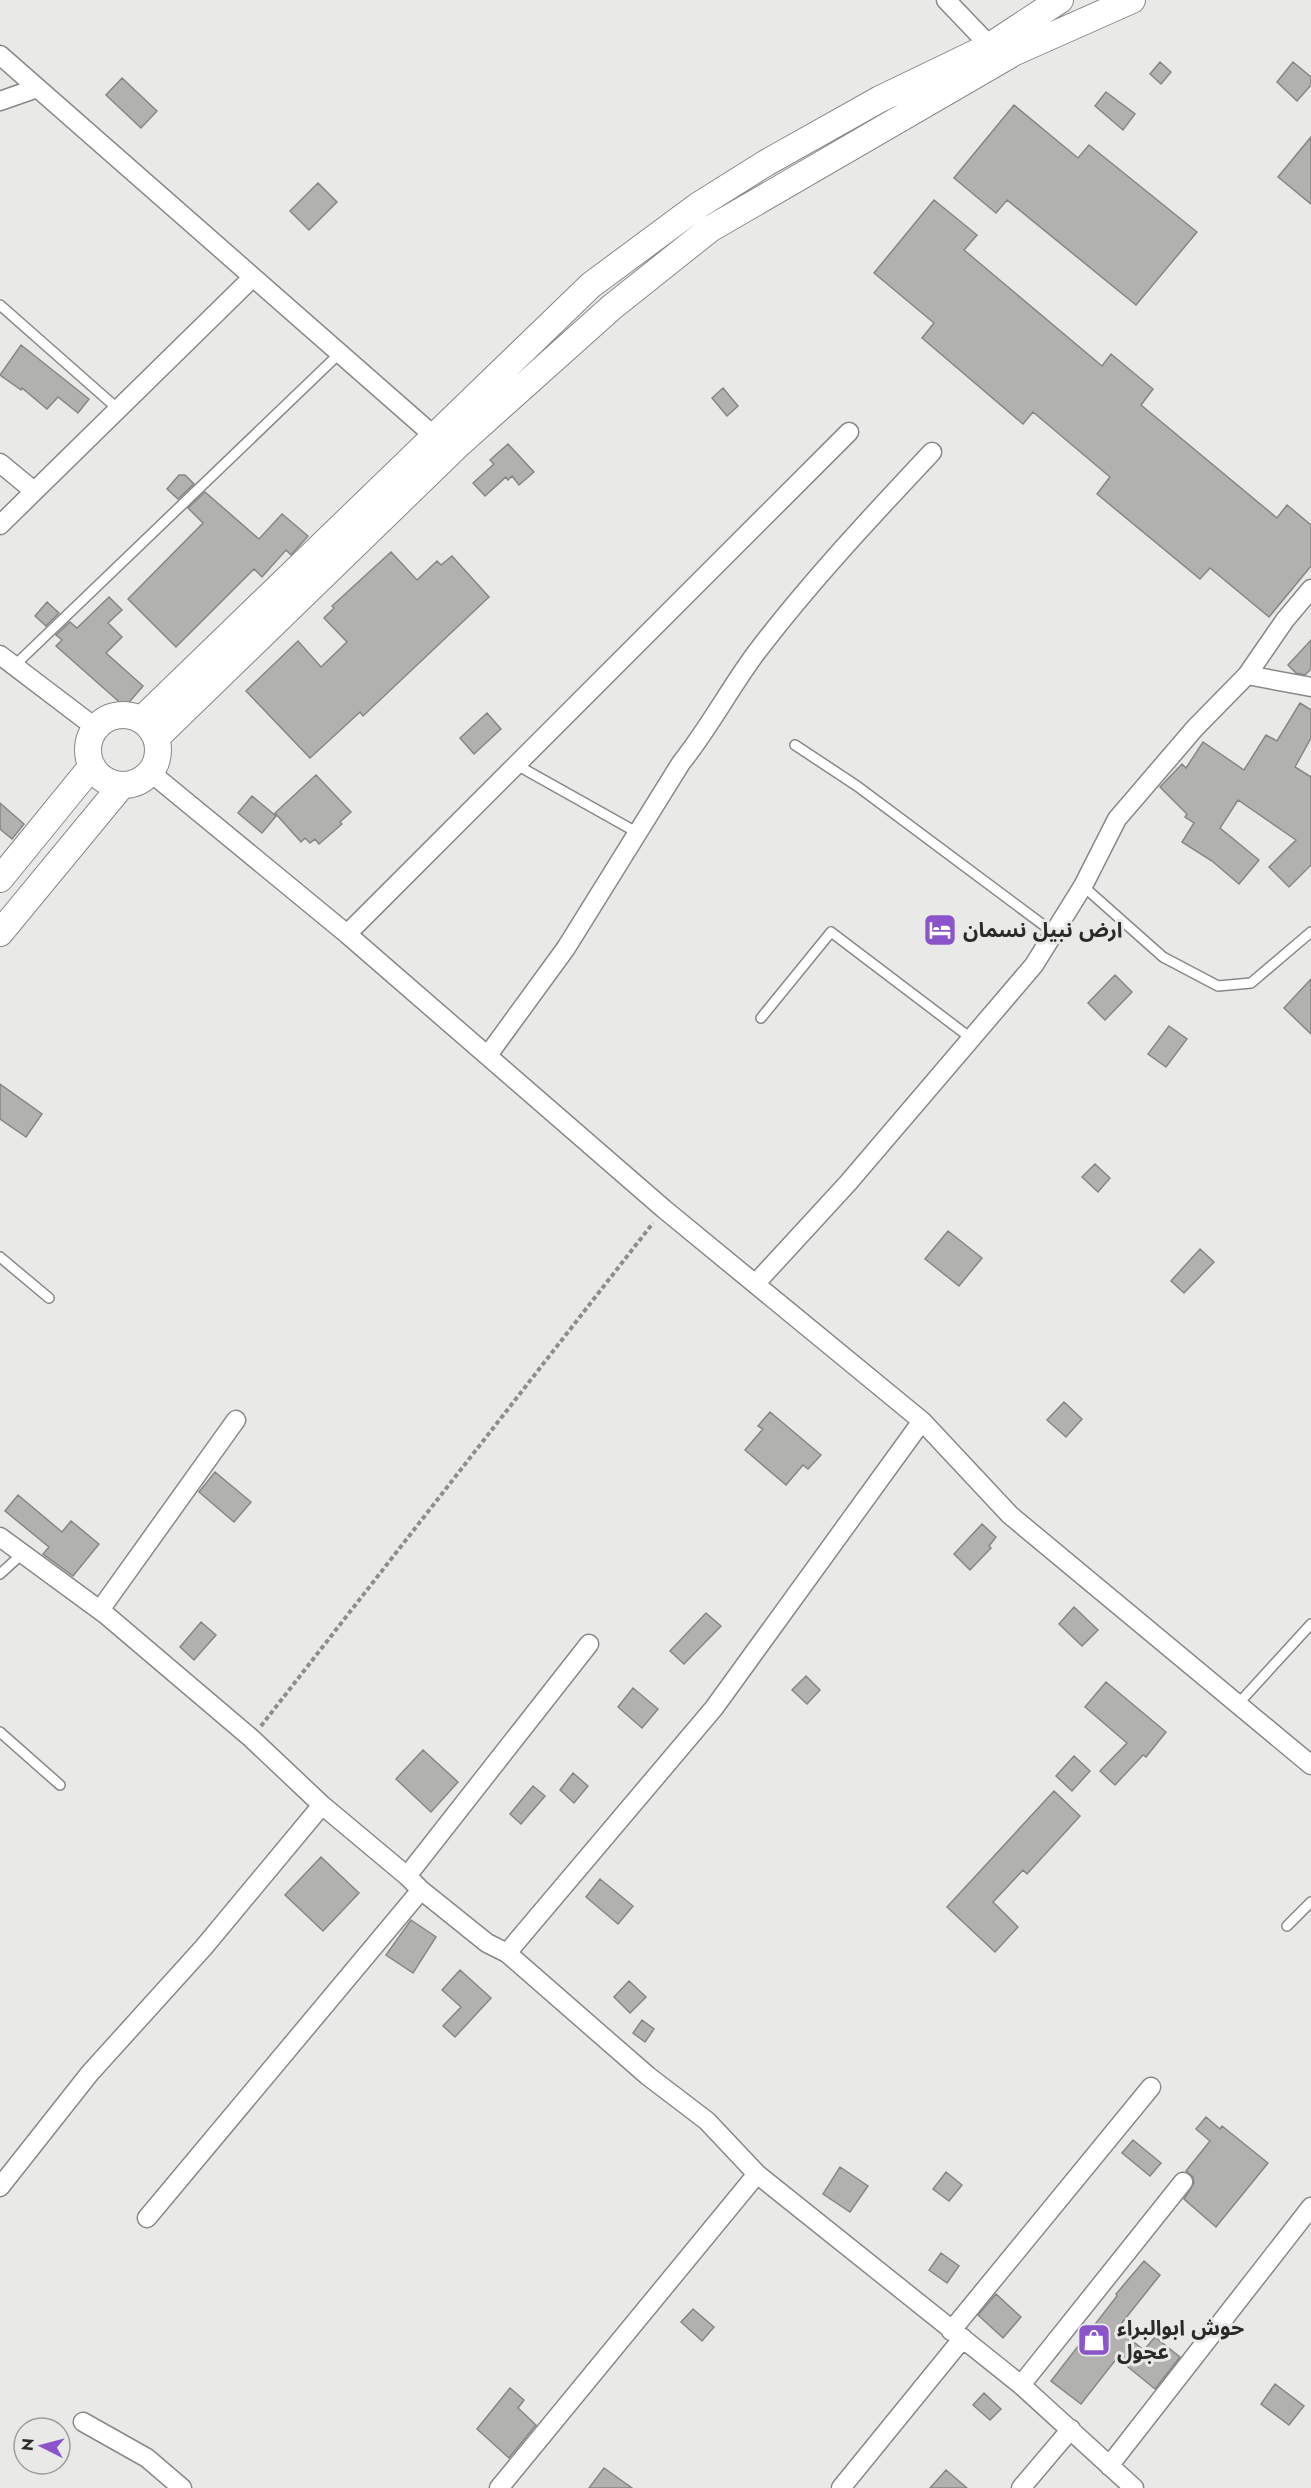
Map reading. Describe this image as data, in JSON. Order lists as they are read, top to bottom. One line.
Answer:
{"places":{"hotel":["ارض نبيل نسمان"],"shop":["حوش ابوالبراء عجول"]},"north":"left"}
